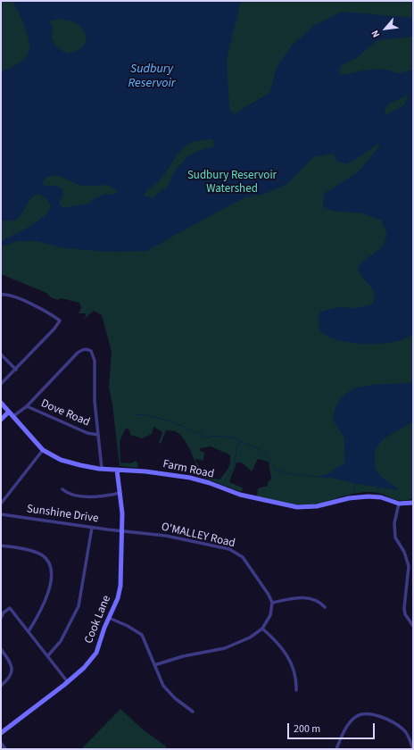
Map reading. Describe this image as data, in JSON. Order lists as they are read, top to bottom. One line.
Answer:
{"streets":{"street":["Dove Road","Farm Road","Sunshine Drive","O'MALLEY Road","Cook Lane"]},"crossings":[["Farm Road","Cook Lane"],["Sunshine Drive","O'MALLEY Road"],["Sunshine Drive","Cook Lane"],["O'MALLEY Road","Cook Lane"]],"water":["Sudbury Reservoir"],"parks":["Sudbury Reservoir Watershed"],"scale_bar":"200 m","north":"bottom left"}
